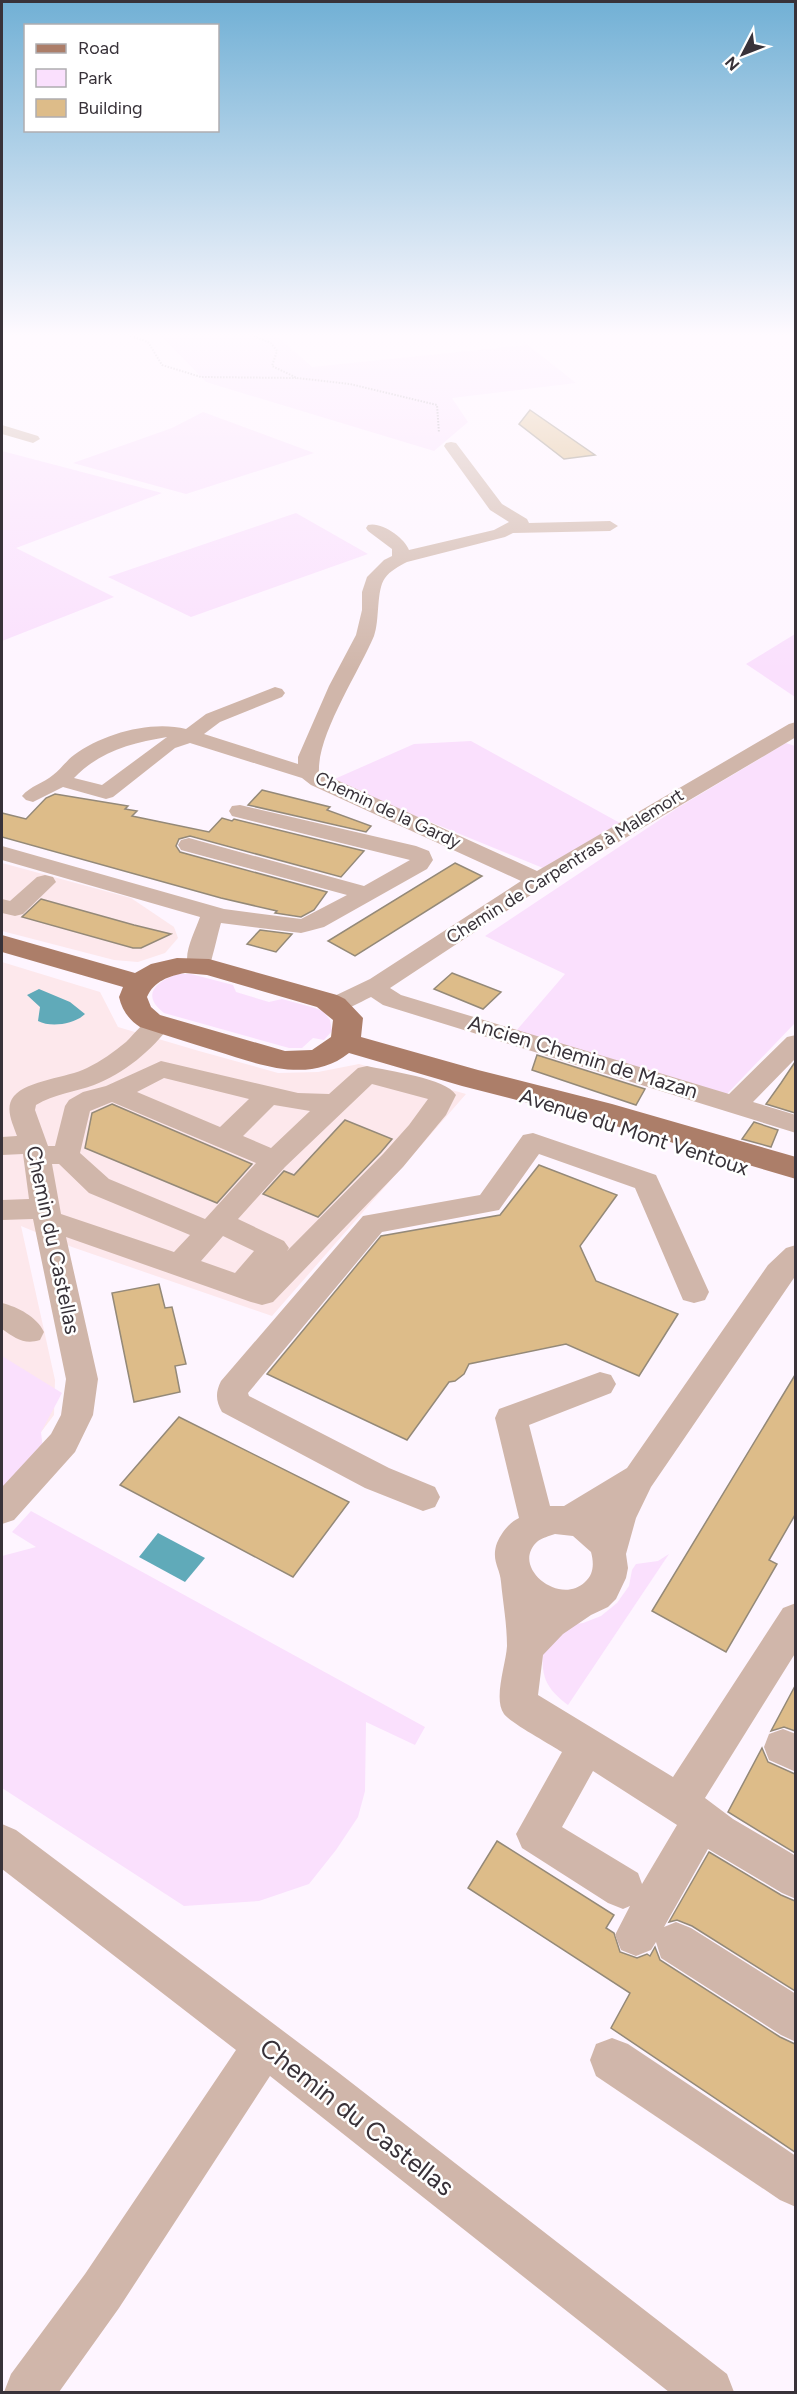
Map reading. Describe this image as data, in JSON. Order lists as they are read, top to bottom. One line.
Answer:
{"streets":{"main road":["Avenue du Mont Ventoux"],"street":["Chemin de la Gardy","Chemin de Carpentras à Malemort","Ancien Chemin de Mazan","Chemin du Castellas"]},"crossings":[["Chemin de la Gardy","Chemin de Carpentras à Malemort"],["Chemin de Carpentras à Malemort","Ancien Chemin de Mazan"]],"legend":["Road","Park","Building"],"north":"bottom left"}
